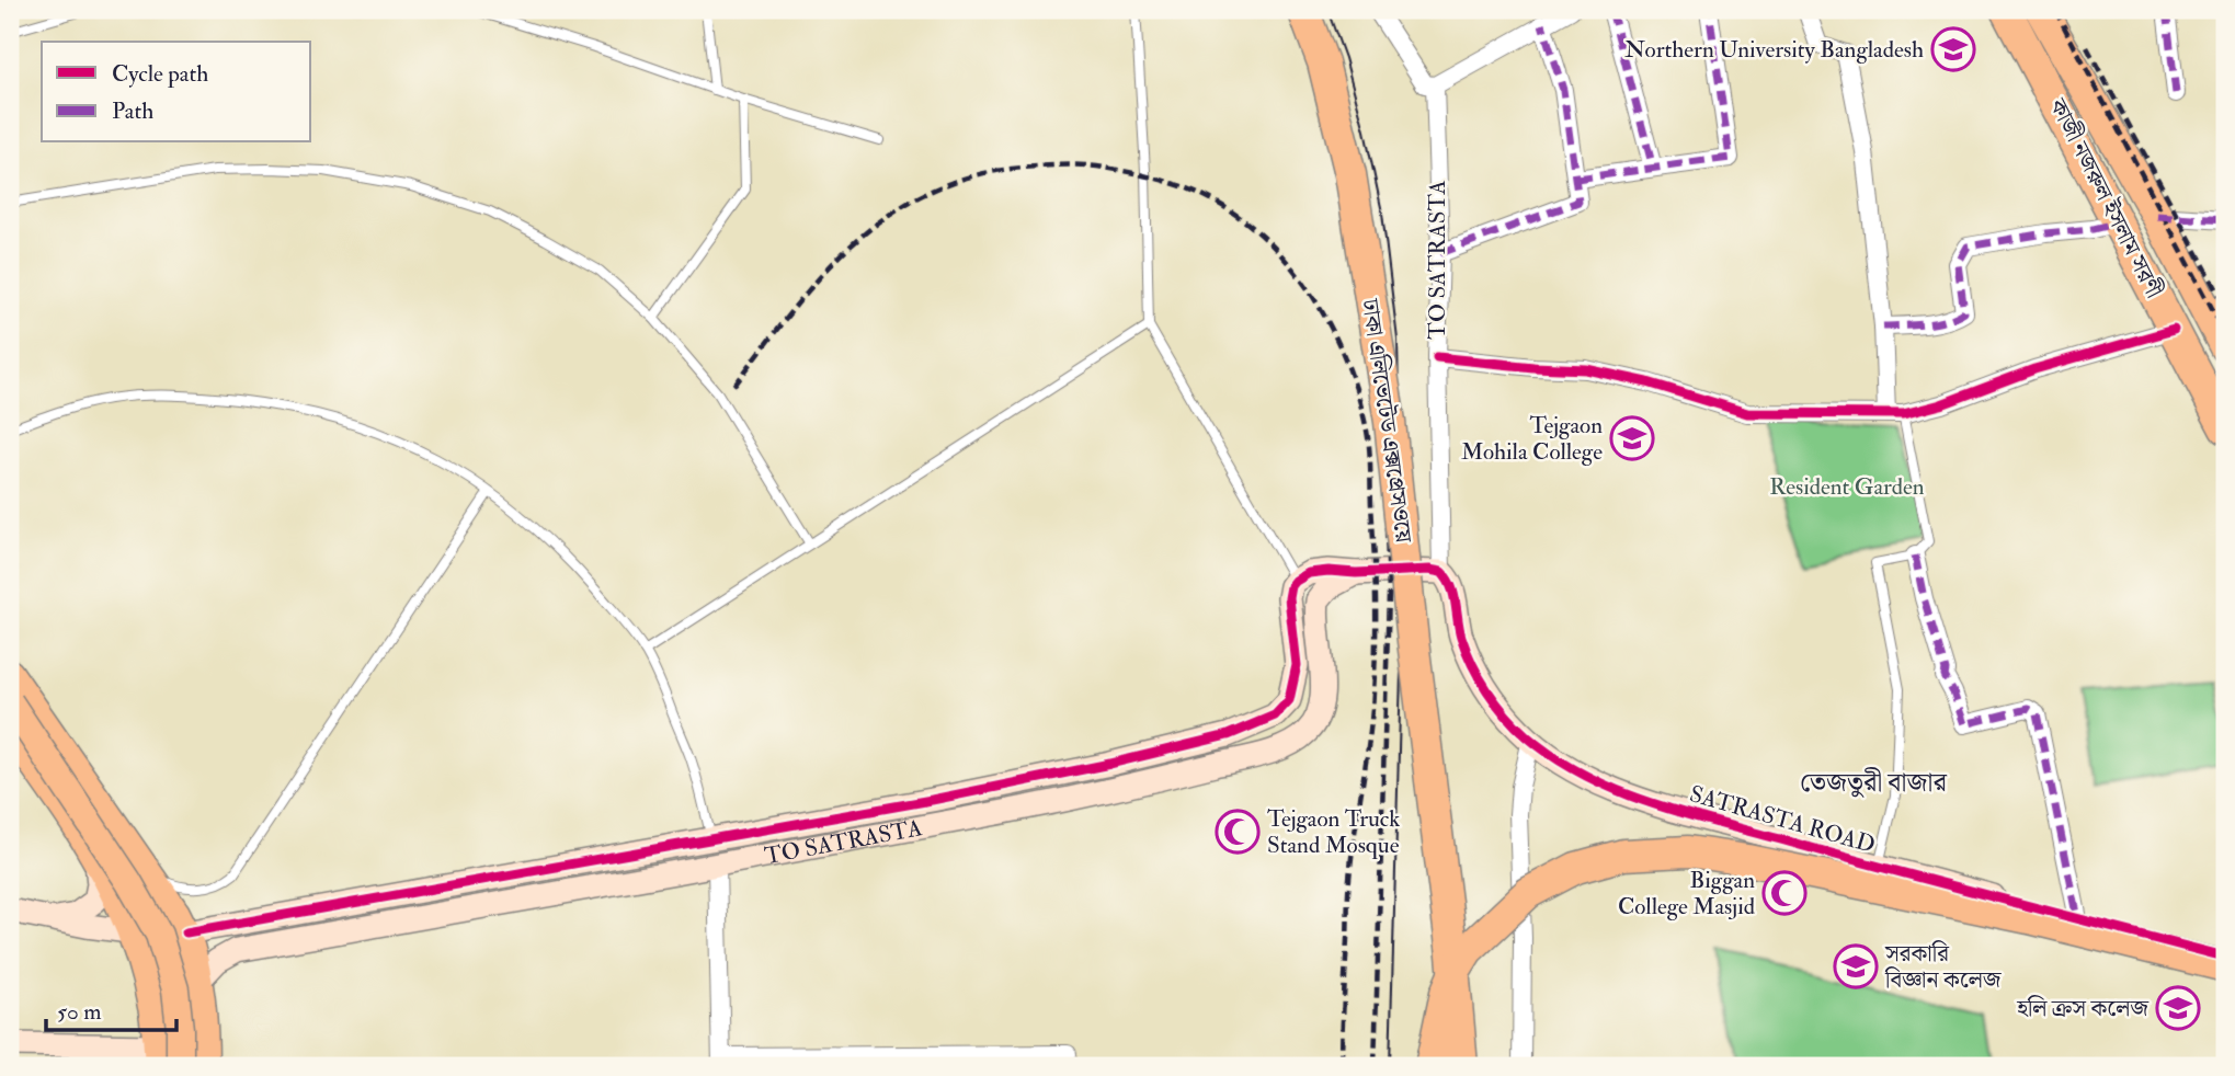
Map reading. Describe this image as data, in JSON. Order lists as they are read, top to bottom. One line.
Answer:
{"streets":{"highway":["কাজী নজরুল ইসলাম সরণী","ঢাকা এলিভেটেড এক্সপ্রেসওয়ে"],"street":["TO SATRASTA","SATRASTA ROAD"]},"crossings":[["TO SATRASTA","SATRASTA ROAD"]],"districts":["তেজতুরী বাজার"],"parks":["Resident Garden"],"places":{"school or university":["Northern University Bangladesh","Tejgaon Mohila College","সরকারি বিজ্ঞান কলেজ","হলি ক্রস কলেজ"],"mosque":["Tejgaon Truck Stand Mosque","Biggan College Masjid"]},"legend":["Cycle path","Path"],"scale_bar":"50 m"}
